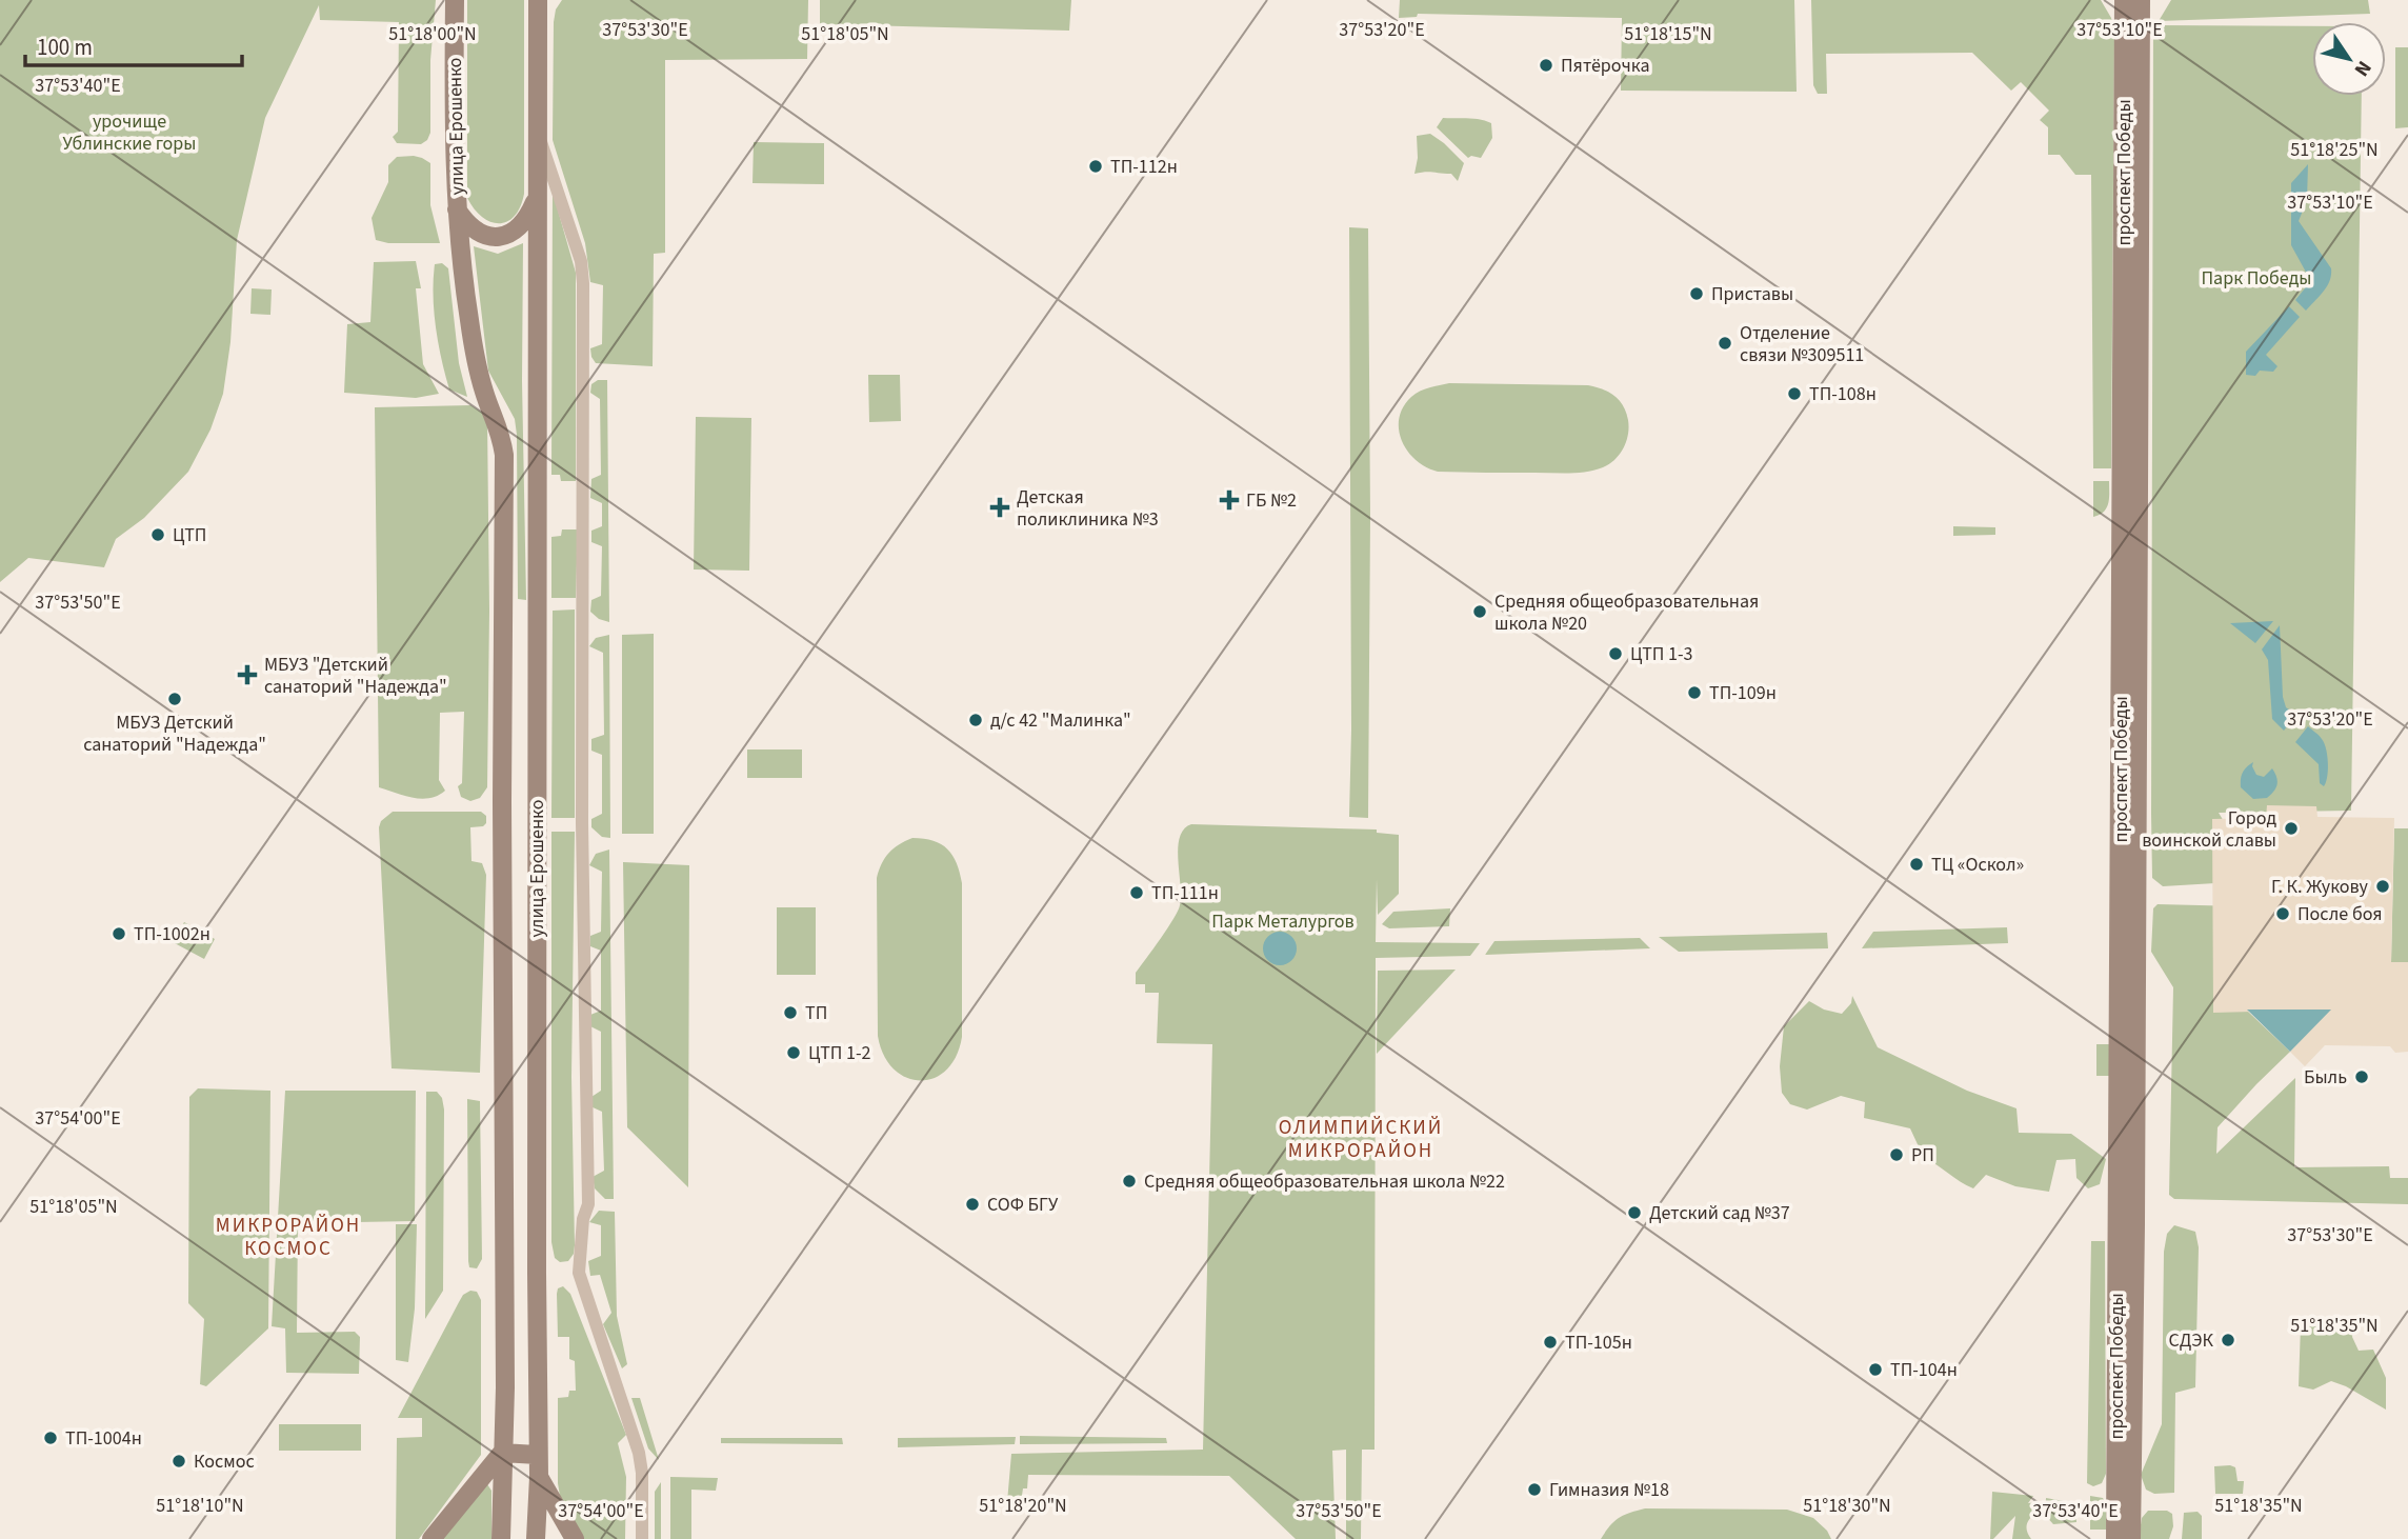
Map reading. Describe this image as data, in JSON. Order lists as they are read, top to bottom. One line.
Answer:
{"streets":{"main road":["улица Ерошенко","проспект Победы"]},"districts":["ОЛИМПИЙСКИЙ МИКРОРАЙОН","МИКРОРАЙОН КОСМОС"],"parks":["урочище Ублинские горы","Парк Победы","Парк Металургов"],"places":{"other":["Пятёрочка","ТП-112н","Приставы","Отделение связи №309511","ТП-108н","ЦТП","Средняя общеобразовательная школа №20","ЦТП 1-3","ТП-109н","МБУЗ Детский санаторий \"Надежда\"","д/с 42 \"Малинка\"","Город воинской славы","ТЦ «Оскол»","Г. К. Жукову","ТП-111н","После боя","ТП-1002н","ТП","ЦТП 1-2","Быль","РП","Средняя общеобразовательная школа №22","СОФ БГУ","Детский сад №37","СДЭК","ТП-105н","ТП-104н","ТП-1004н","Космос","Гимназия №18"],"health":["ГБ №2","Детская поликлиника №3","МБУЗ \"Детский санаторий \"Надежда\""]},"scale_bar":"100 m","north":"bottom right","coordinates":["37°53'10\"E","37°53'30\"E","37°53'20\"E","51°18'00\"N","51°18'05\"N","51°18'15\"N","37°53'40\"E","51°18'25\"N","37°53'50\"E","37°54'00\"E","51°18'35\"N","51°18'10\"N","51°18'20\"N","51°18'30\"N"]}
